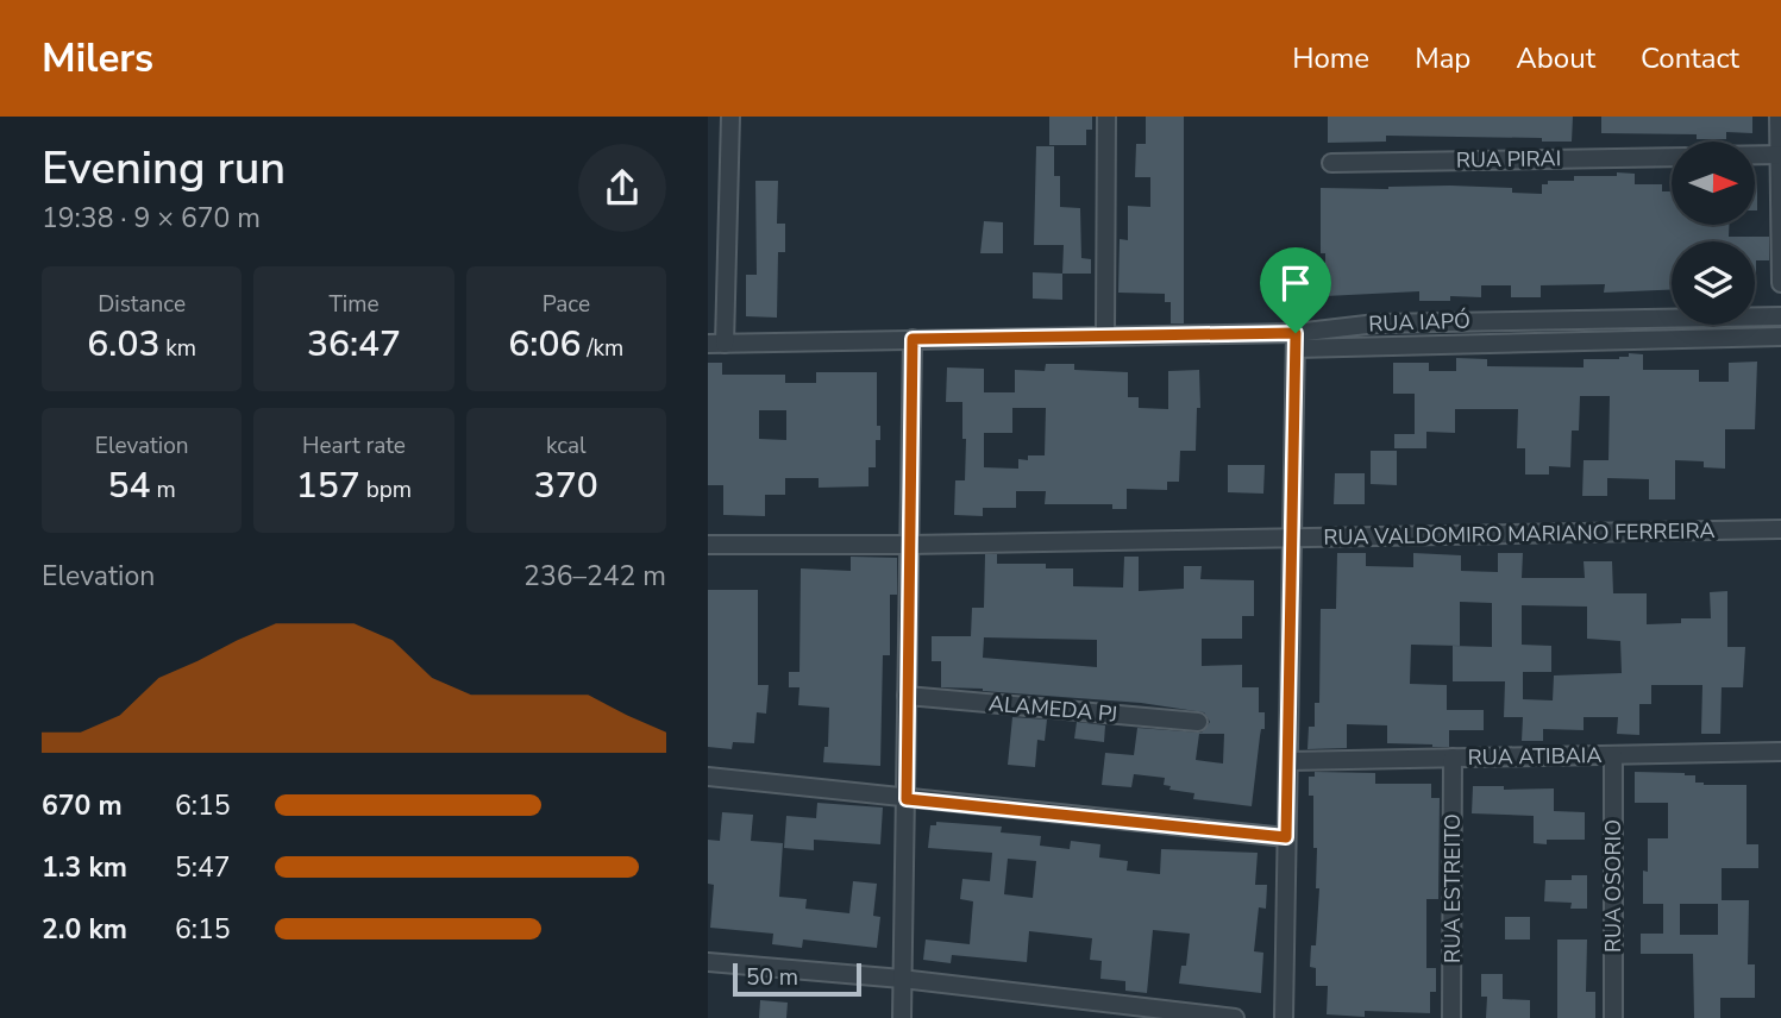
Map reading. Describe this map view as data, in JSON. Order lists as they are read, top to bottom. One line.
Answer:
{"streets":{"street":["RUA PIRAI","RUA IAPÓ","RUA VALDOMIRO MARIANO FERREIRA","ALAMEDA PJ","RUA ATIBAIA","RUA OSORIO","RUA ESTREITO"]},"crossings":[["RUA ATIBAIA","RUA OSORIO"],["RUA ATIBAIA","RUA ESTREITO"]],"scale_bar":"50 m","north":"right","page":{"header":"Milers","nav":["Home","Map","About","Contact"],"heading":["Evening run","19:38 · 9 × 670 m"],"stats":[["Distance","6.03 km"],["Time","36:47"],["Pace","6:06 /km"],["Elevation","54 m"],["Heart rate","157 bpm"],["kcal","370"]],"chart":["Elevation","236–242 m"],"list":[{"name":"670 m","note":"6:15"},{"name":"1.3 km","note":"5:47"},{"name":"2.0 km","note":"6:15"}],"scale":"50 m"}}
